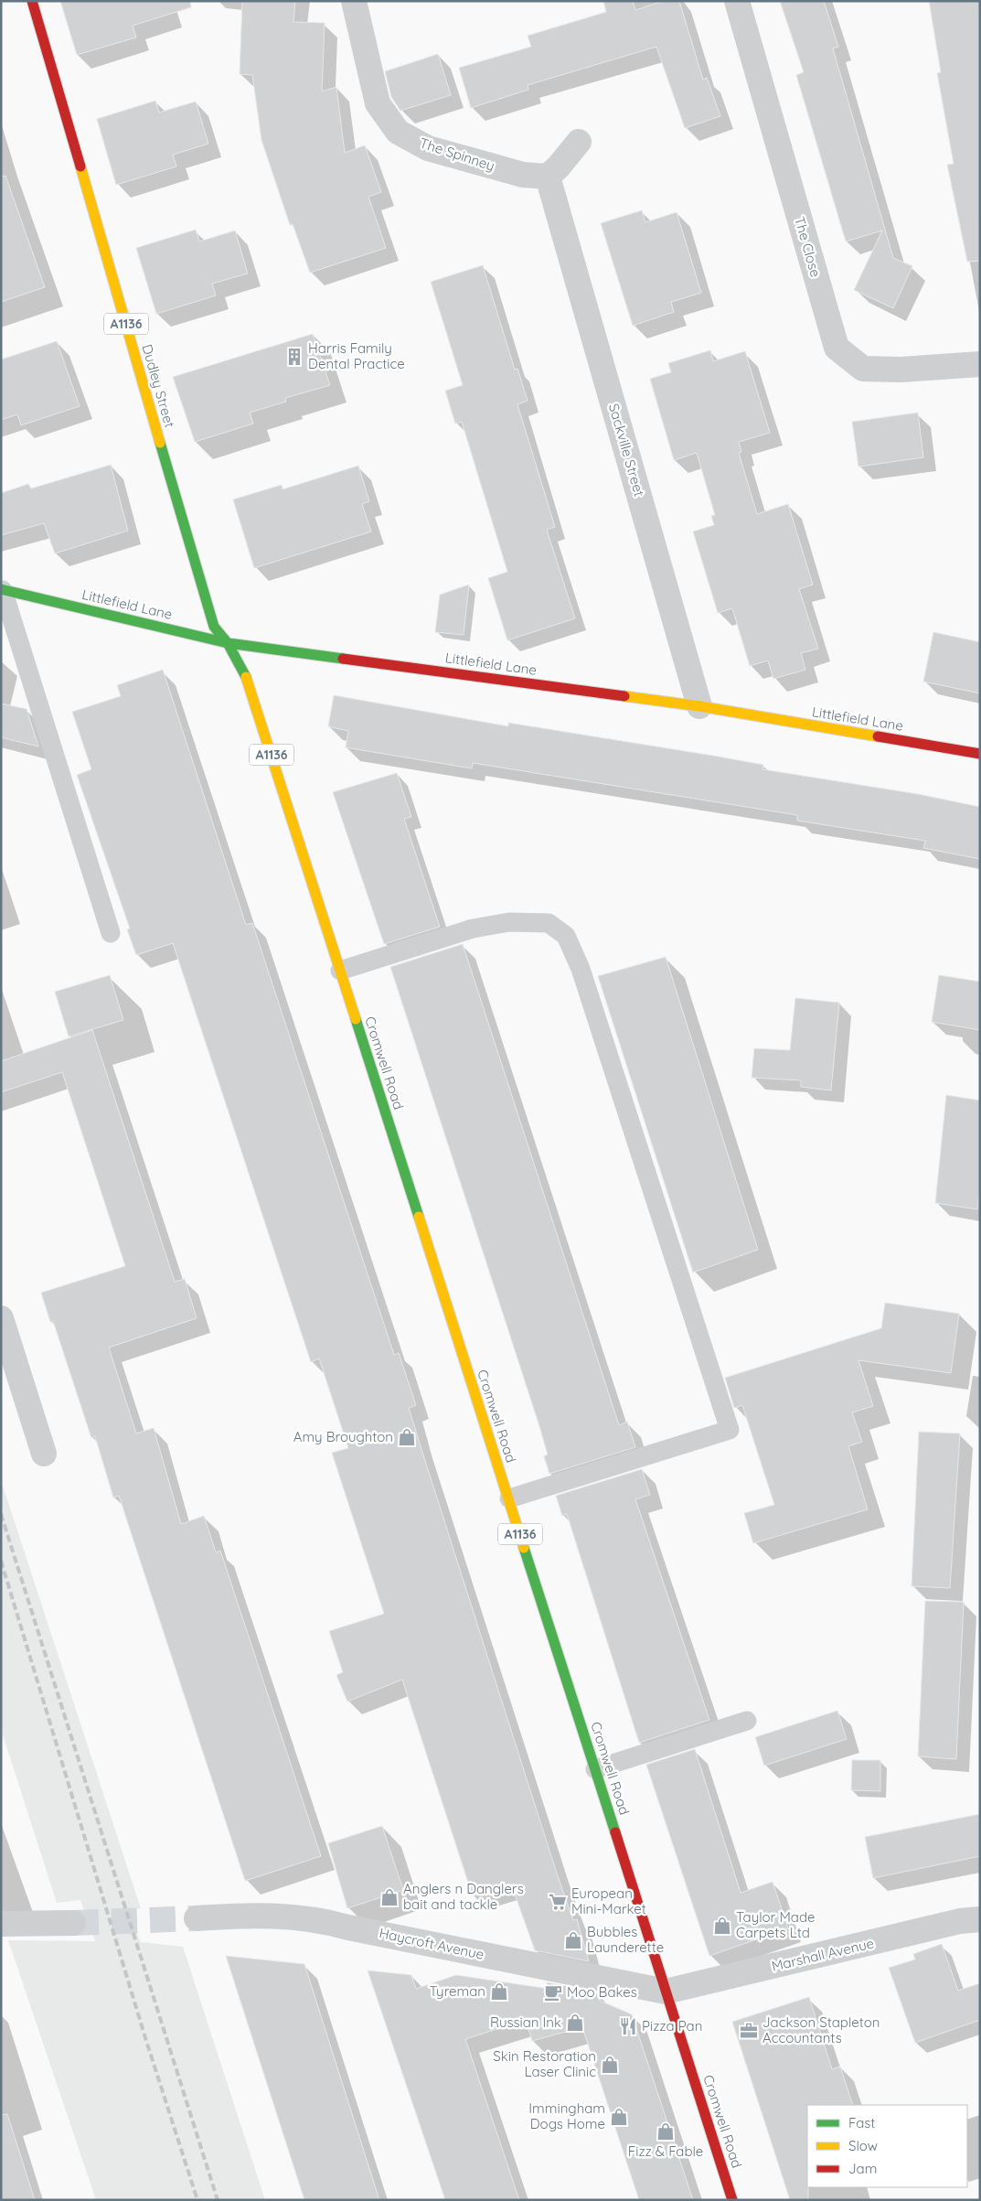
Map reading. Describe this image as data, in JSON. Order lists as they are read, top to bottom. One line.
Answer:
{"streets":{"main road":["A1136","Dudley Street","Littlefield Lane","Cromwell Road"],"street":["The Spinney","The Close","Sackville Street","Haycroft Avenue","Marshall Avenue"]},"crossings":[["The Spinney","Sackville Street"],["Dudley Street","Littlefield Lane"],["Dudley Street","Cromwell Road"],["Sackville Street","Littlefield Lane"],["Littlefield Lane","Cromwell Road"],["Cromwell Road","Haycroft Avenue"],["Cromwell Road","Marshall Avenue"],["Haycroft Avenue","Marshall Avenue"]],"places":{"building":["Harris Family Dental Practice"],"shop":["Amy Broughton","Anglers n Danglers bait and tackle","Taylor Made Carpets Ltd","Bubbles Launderette","Tyreman","Russian Ink","Skin Restoration Laser Clinic","Immingham Dogs Home","Fizz & Fable"],"supermarket":["European Mini-Market"],"cafe":["Moo Bakes"],"restaurant":["Pizza Pan"],"office":["Jackson Stapleton Accountants"]},"legend":["Fast","Slow","Jam"]}
